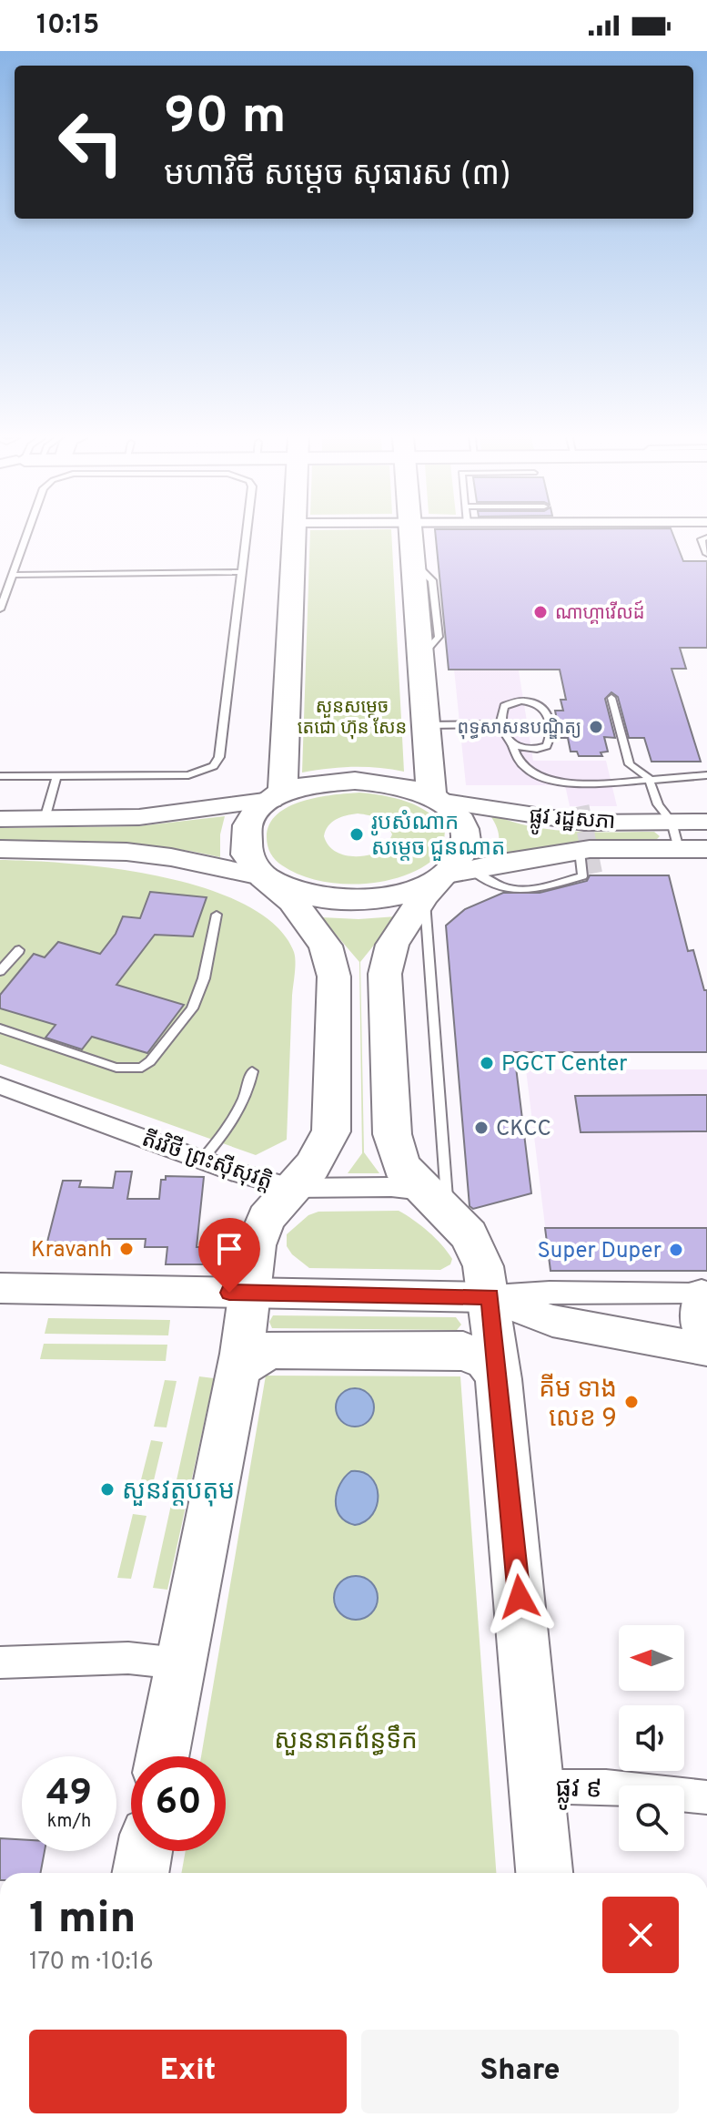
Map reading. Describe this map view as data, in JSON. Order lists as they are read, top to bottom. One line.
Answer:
{"streets":{"street":["ផ្លូវ រដ្ឋសភា","តីរវិថី ព្រះស៊ីសុវត្តិ","ផ្លូវ ៩"]},"parks":["សួនសម្តេច តេជោ ហ៊ុន សែន","សួននាគព័ន្ធទឹក"],"places":["ណាហ្គាវើលដ៍","ពុទ្ធសាសនបណ្ឌិត្យ","រូបសំណាក សម្ដេច ជួនណាត","PGCT Center","CKCC","Kravanh","Super Duper","គីម ទាង លេខ 9","សួនវត្តបតុម"],"north":"left","page":{"status":"10:15","turn":["90 m","មហាវិថី សម្តេច សុធារស (៣)"],"speed":"49 km/h","limit":"60","heading":["1 min","170 m · 10:16"],"buttons":["Exit","Share"]}}
